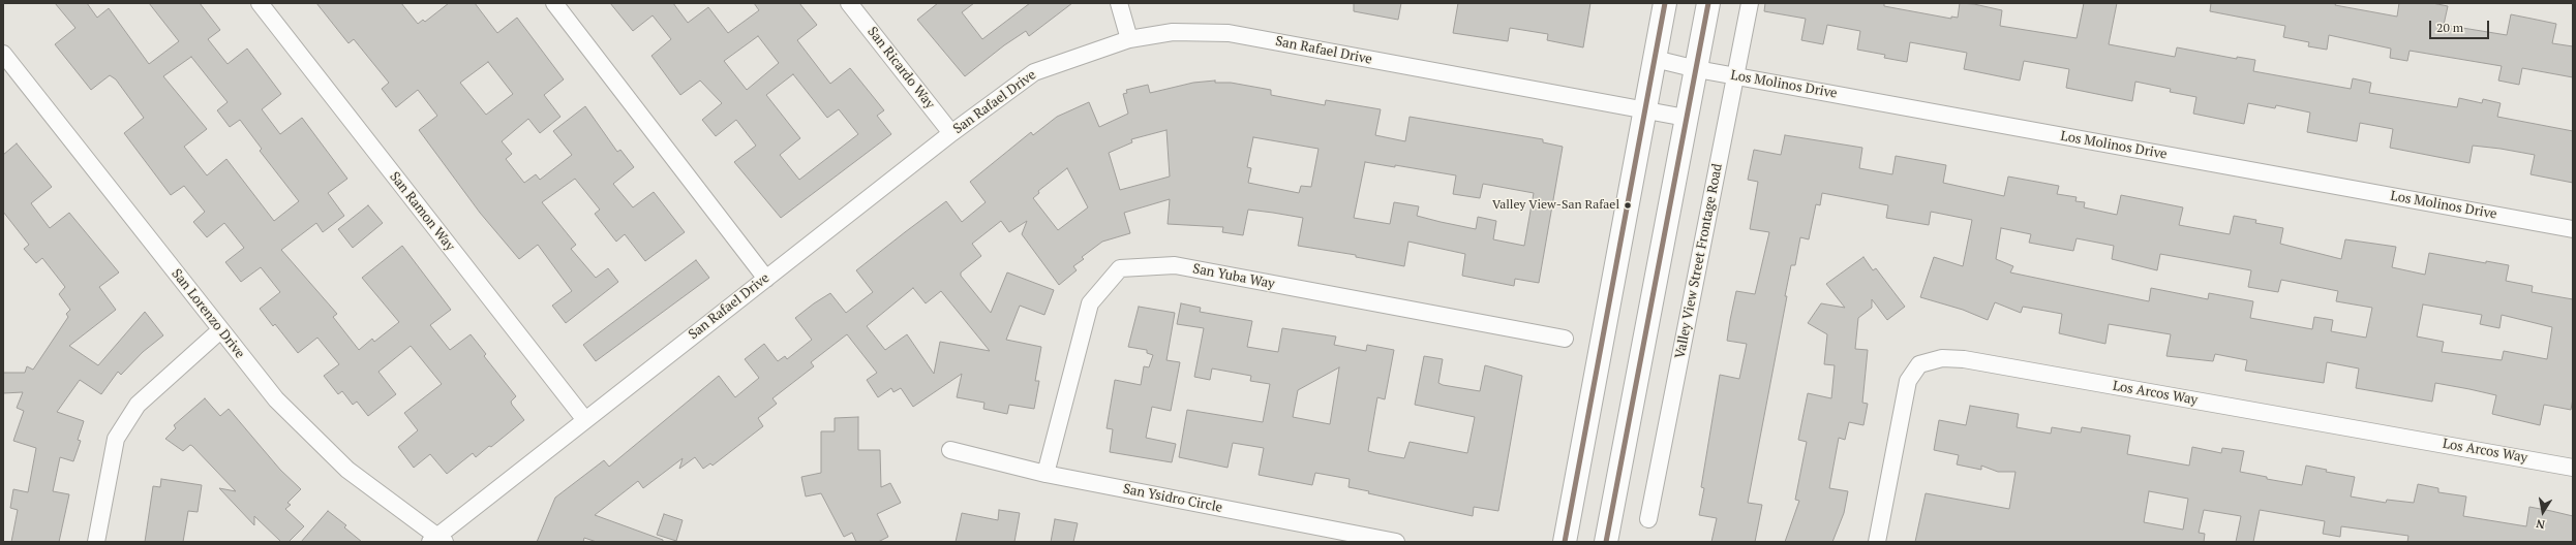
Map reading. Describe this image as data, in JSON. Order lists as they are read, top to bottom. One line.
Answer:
{"streets":{"street":["San Rafael Drive","San Ricardo Way","Los Molinos Drive","San Ramon Way","Valley View Street Frontage Road","San Yuba Way","San Lorenzo Drive","Los Arcos Way","San Ysidro Circle"]},"crossings":[["San Rafael Drive","San Ricardo Way"],["San Rafael Drive","San Ramon Way"],["San Rafael Drive","San Lorenzo Drive"],["Los Molinos Drive","Valley View Street Frontage Road"],["San Yuba Way","San Ysidro Circle"]],"places":["Valley View-San Rafael"],"scale_bar":"20 m","north":"bottom"}
